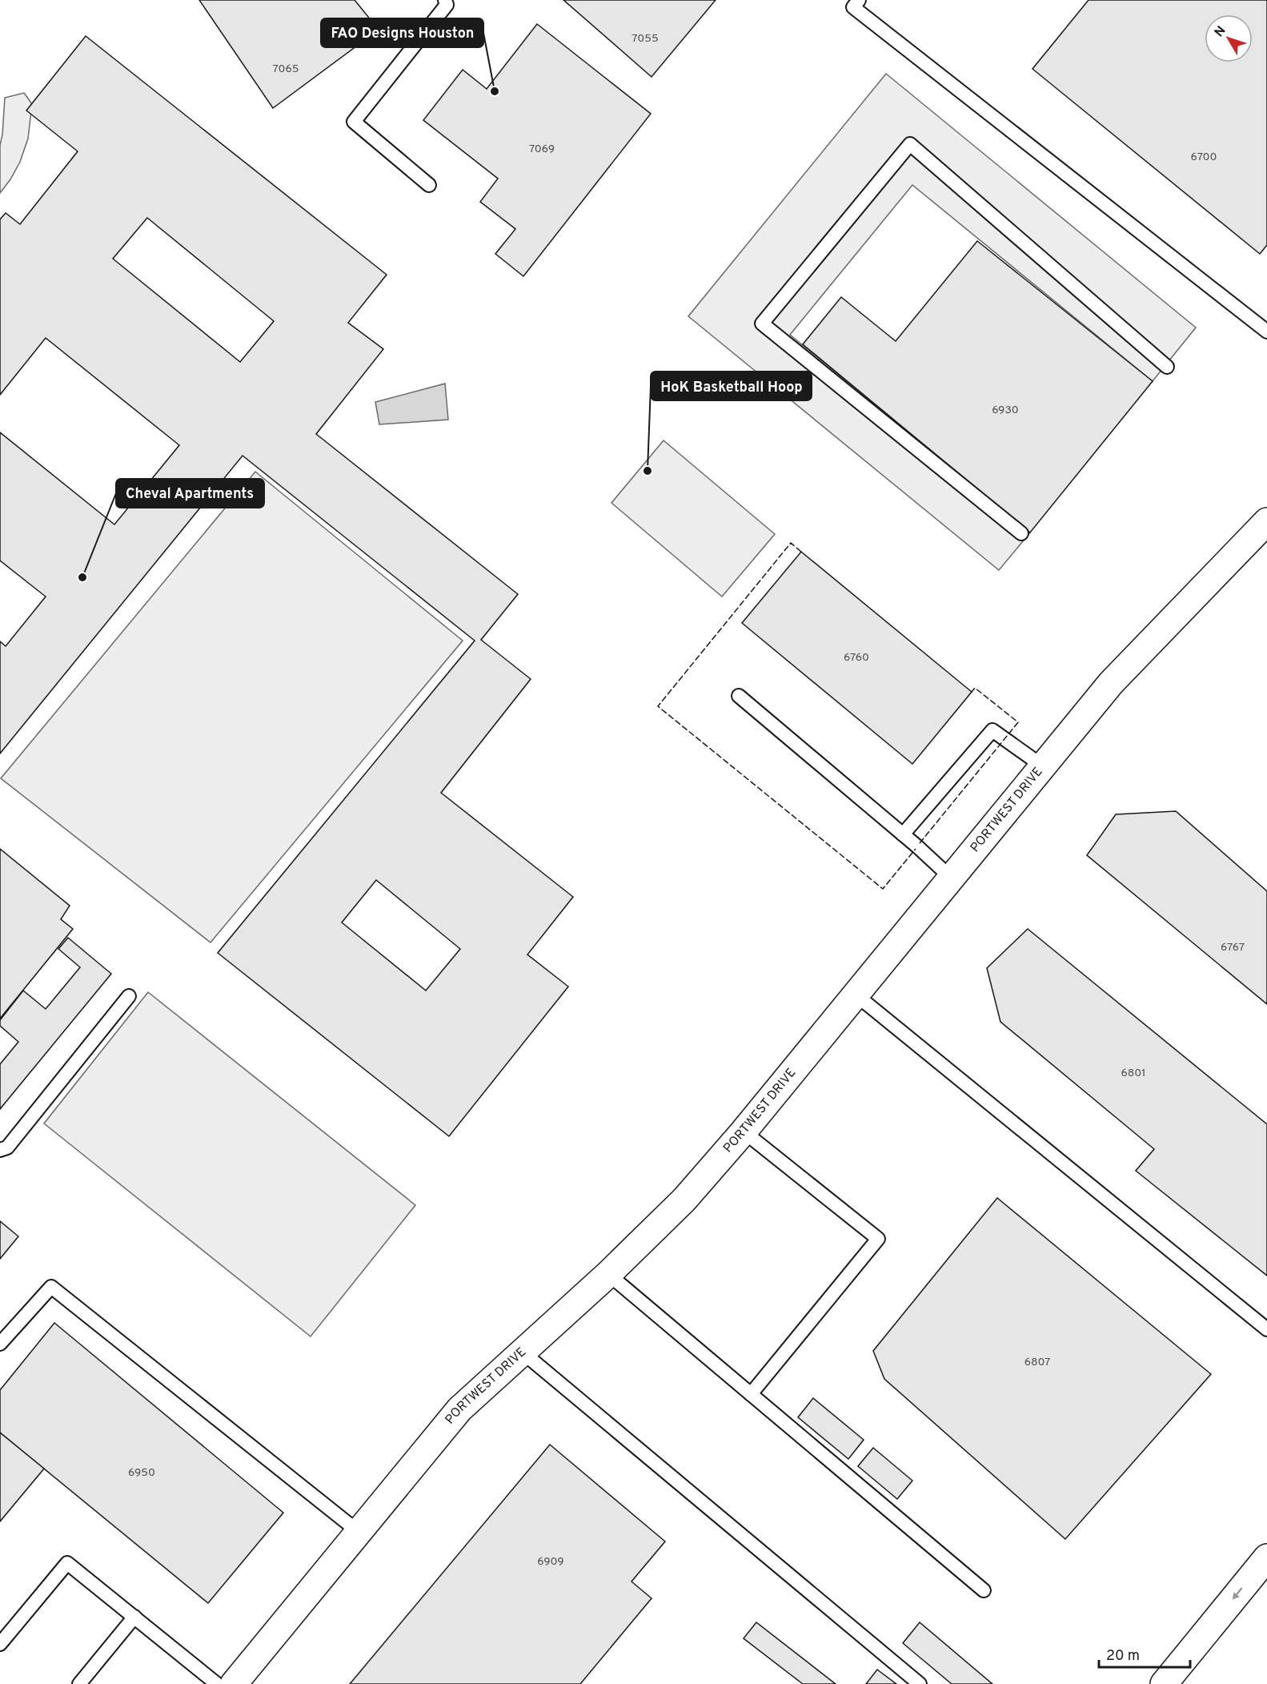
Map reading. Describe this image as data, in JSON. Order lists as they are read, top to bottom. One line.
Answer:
{"streets":{"main road":["PORTWEST DRIVE"]},"places":["FAO Designs Houston","HoK Basketball Hoop","Cheval Apartments"],"house_numbers":["7055","7065","7069","6700","6930","6760","6767","6801","6807","6950","6909"],"scale_bar":"20 m","north":"top left"}
